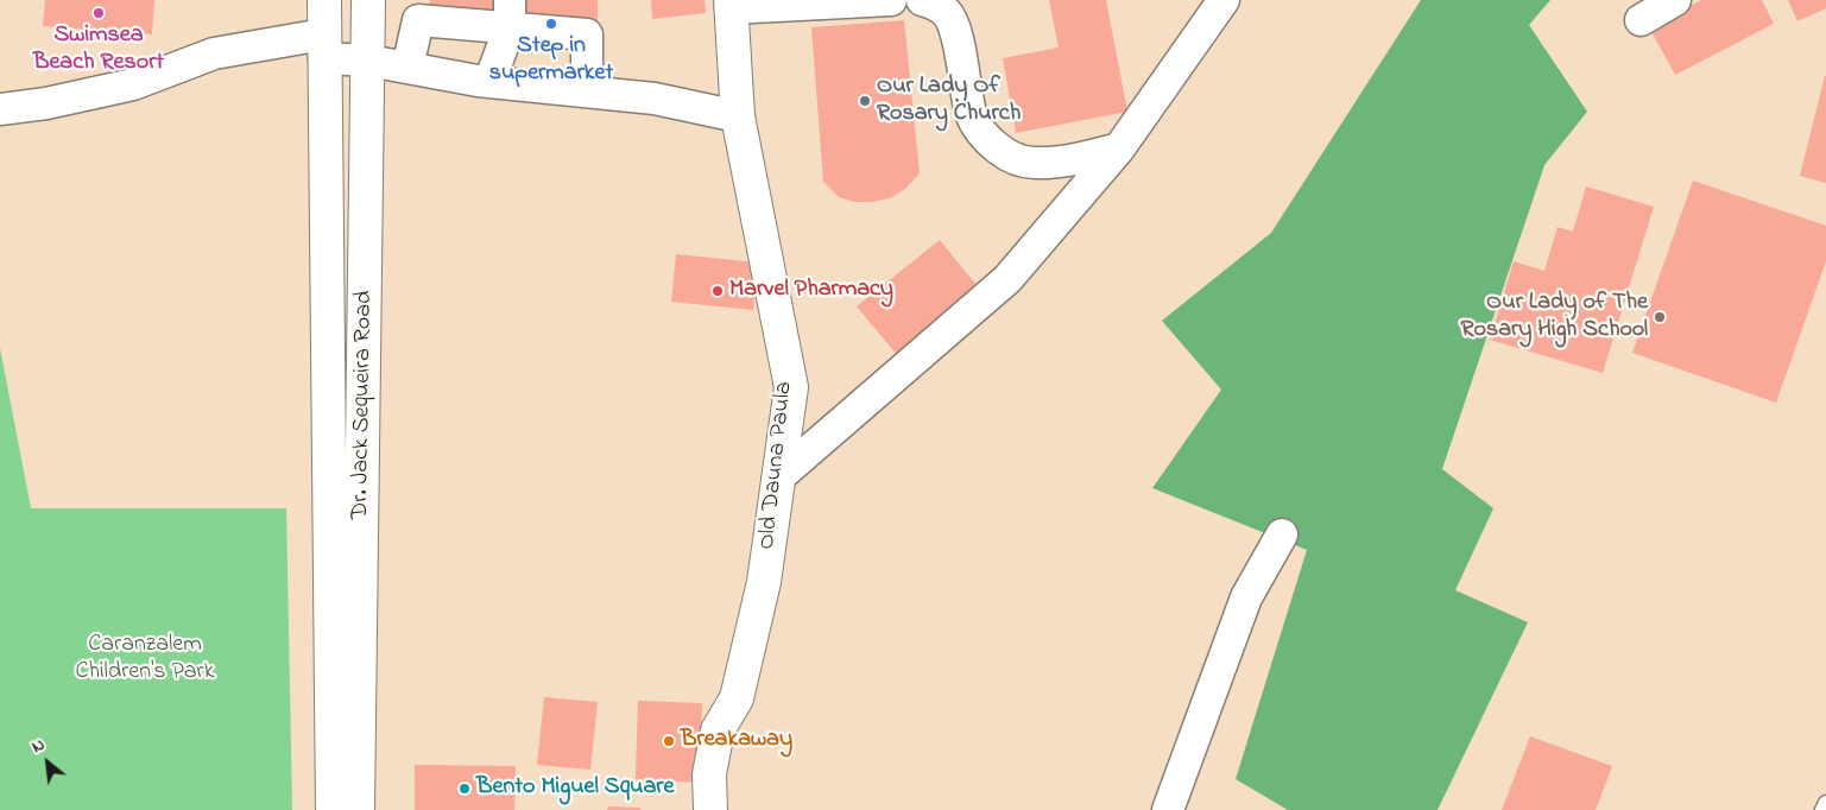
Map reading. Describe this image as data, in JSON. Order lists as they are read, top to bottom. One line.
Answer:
{"streets":{"main road":["Dr. Jack Sequeira Road","Old Dauna Paula"]},"parks":["Caranzalem Children's Park"],"places":["Swimsea Beach Resort","Step in supermarket","Our Lady Of Rosary Church","Marvel Pharmacy","Our Lady of The Rosary High School","Breakaway","Bento Miguel Square"],"north":"top left"}
